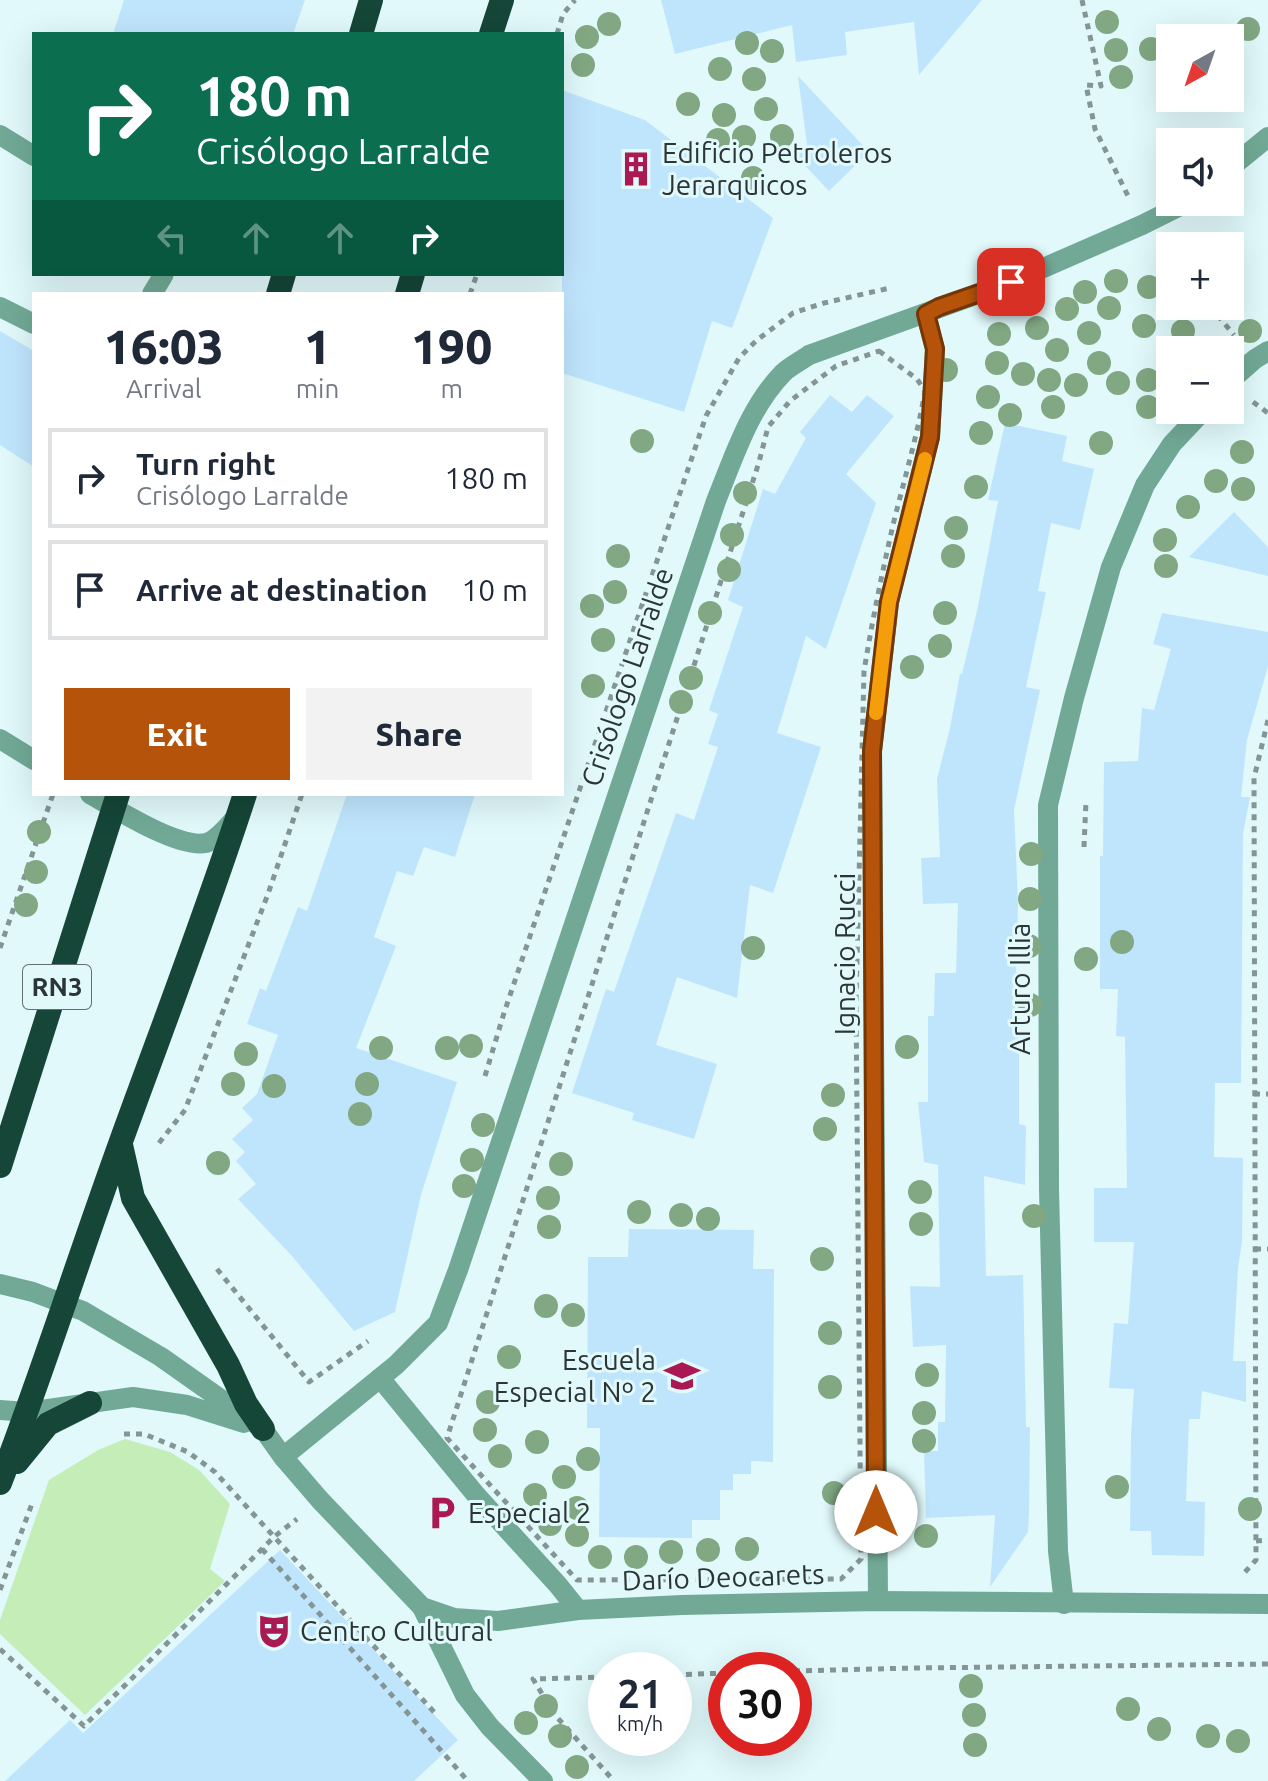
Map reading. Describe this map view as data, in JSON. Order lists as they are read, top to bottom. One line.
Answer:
{"streets":{"highway":["RN3"],"street":["Crisólogo Larralde","Ignacio Rucci","Arturo Illia","Darío Deocarets"]},"crossings":[["Crisólogo Larralde","Ignacio Rucci"],["Crisólogo Larralde","Darío Deocarets"],["Ignacio Rucci","Darío Deocarets"],["Arturo Illia","Darío Deocarets"]],"places":{"building":["Edificio Petroleros Jerarquicos"],"school or university":["Escuela Especial Nº 2"],"parking":["Especial 2"],"theatre":["Centro Cultural"]},"north":"bottom left","page":{"map_buttons":["+","−"],"turn":["180 m","Crisólogo Larralde"],"eta":["16:03","Arrival","1","min","190","m"],"list":[{"name":"Turn right","note":"Crisólogo Larralde","value":"180 m"},{"name":"Arrive at destination","value":"10 m"}],"buttons":["Exit","Share"],"speed":"21 km/h","limit":"30"}}
